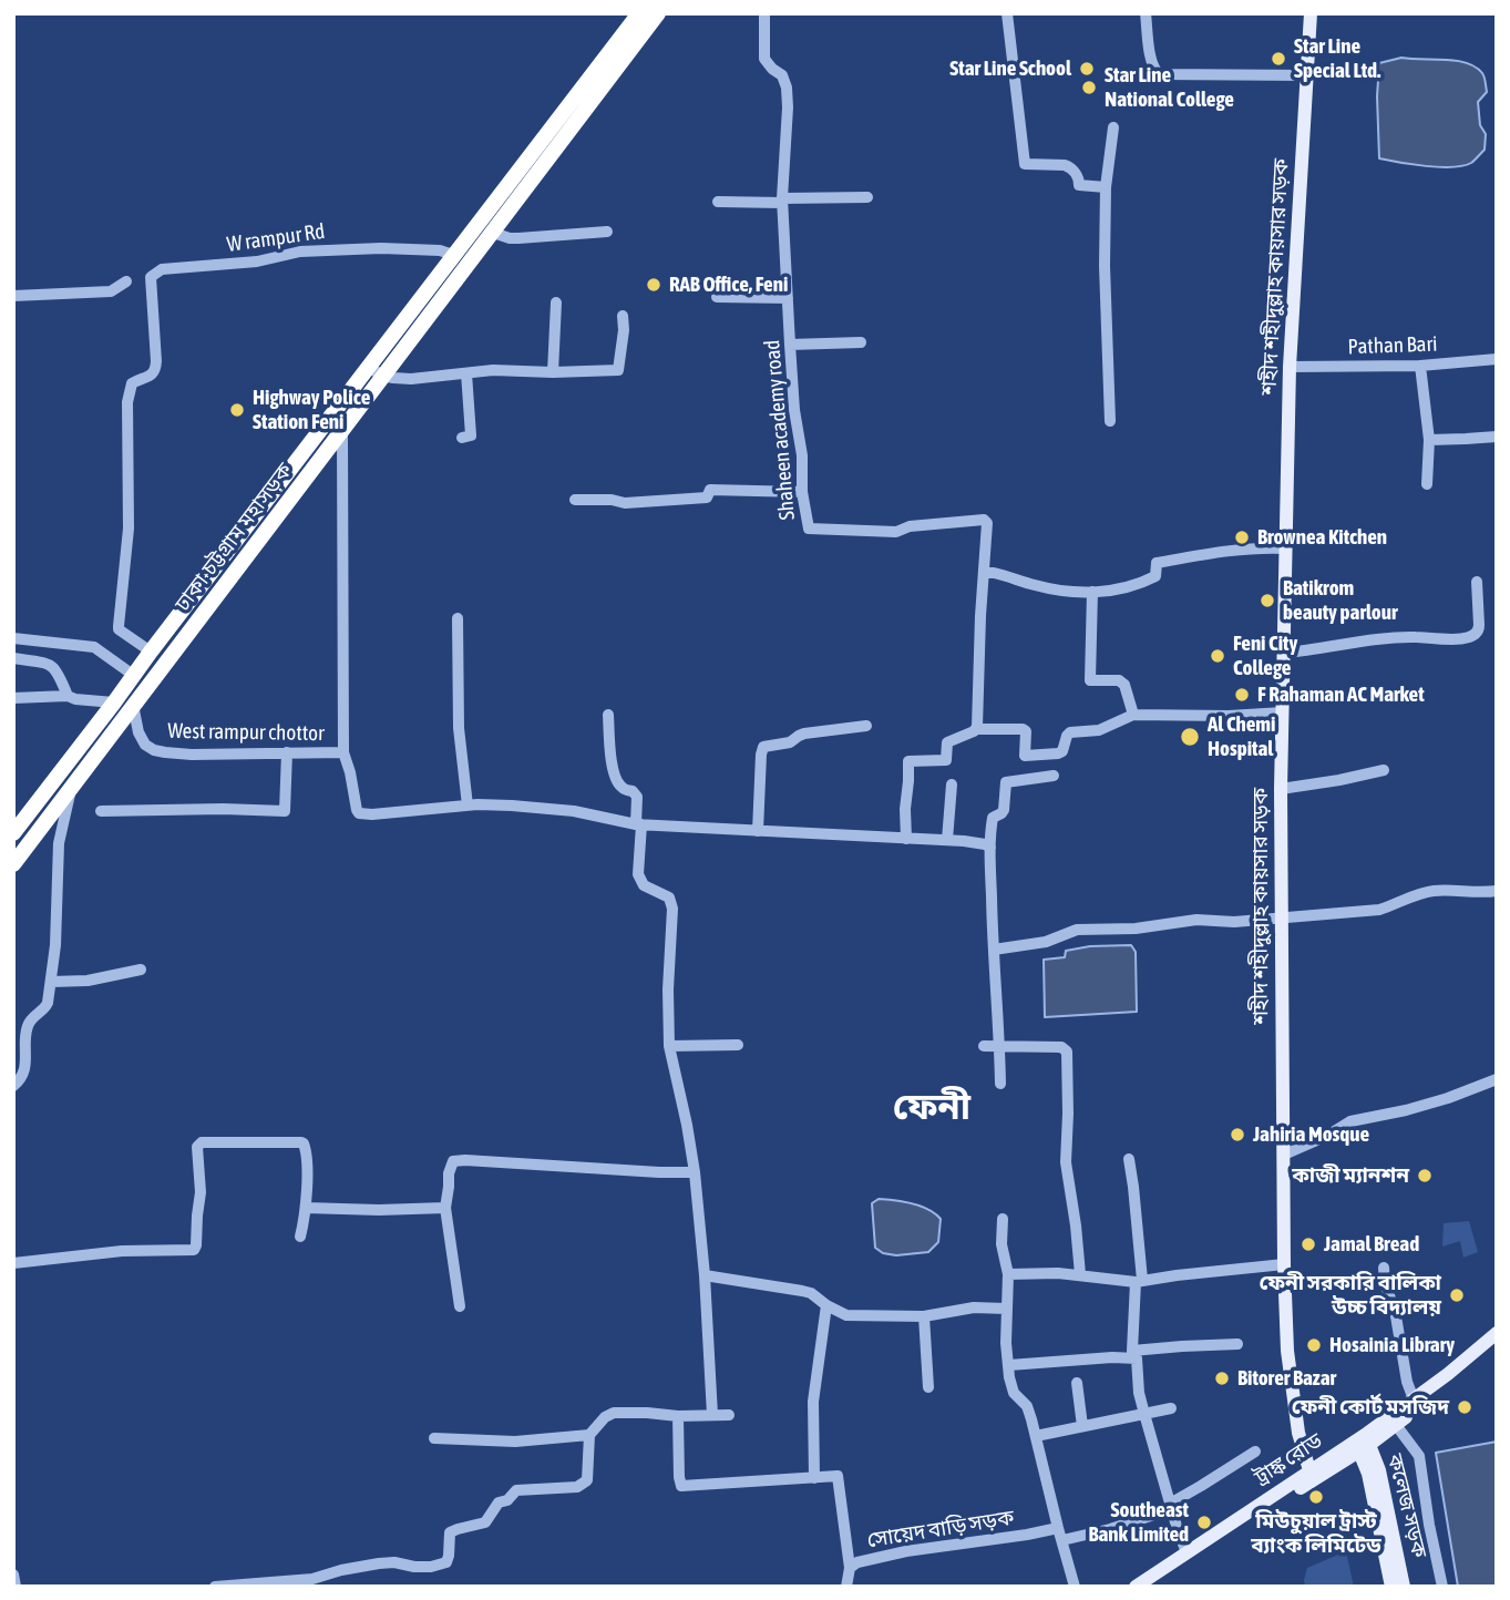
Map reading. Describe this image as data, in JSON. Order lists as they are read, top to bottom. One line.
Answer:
{"streets":{"highway":["ঢাকা-চট্টগ্রাম মহাসড়ক"],"main road":["শহীদ শহীদুল্লাহ কায়সার সড়ক","ট্রাঙ্ক রোড","কলেজ সড়ক"],"street":["W rampur Rd","Pathan Bari","Shaheen academy road","West rampur chottor","সোয়েদ বাড়ি সড়ক"]},"crossings":[["W rampur Rd","ঢাকা-চট্টগ্রাম মহাসড়ক"],["শহীদ শহীদুল্লাহ কায়সার সড়ক","Pathan Bari"],["শহীদ শহীদুল্লাহ কায়সার সড়ক","ট্রাঙ্ক রোড"],["ঢাকা-চট্টগ্রাম মহাসড়ক","West rampur chottor"],["ট্রাঙ্ক রোড","কলেজ সড়ক"]],"districts":["ফেনী"],"places":["Star Line Special Ltd.","Star Line School","Star Line National College","RAB Office, Feni","Highway Police Station Feni","Brownea Kitchen","Batikrom beauty parlour","Feni City College","F Rahaman AC Market","Al Chemi Hospital","Jahiria Mosque","কাজী ম্যানশন","Jamal Bread","ফেনী সরকারি বালিকা উচ্চ বিদ্যালয়","Hosainia Library","Bitorer Bazar","ফেনী কোর্ট মসজিদ","মিউচুয়াল ট্রাস্ট ব্যাংক লিমিটেড","Southeast Bank Limited"]}
